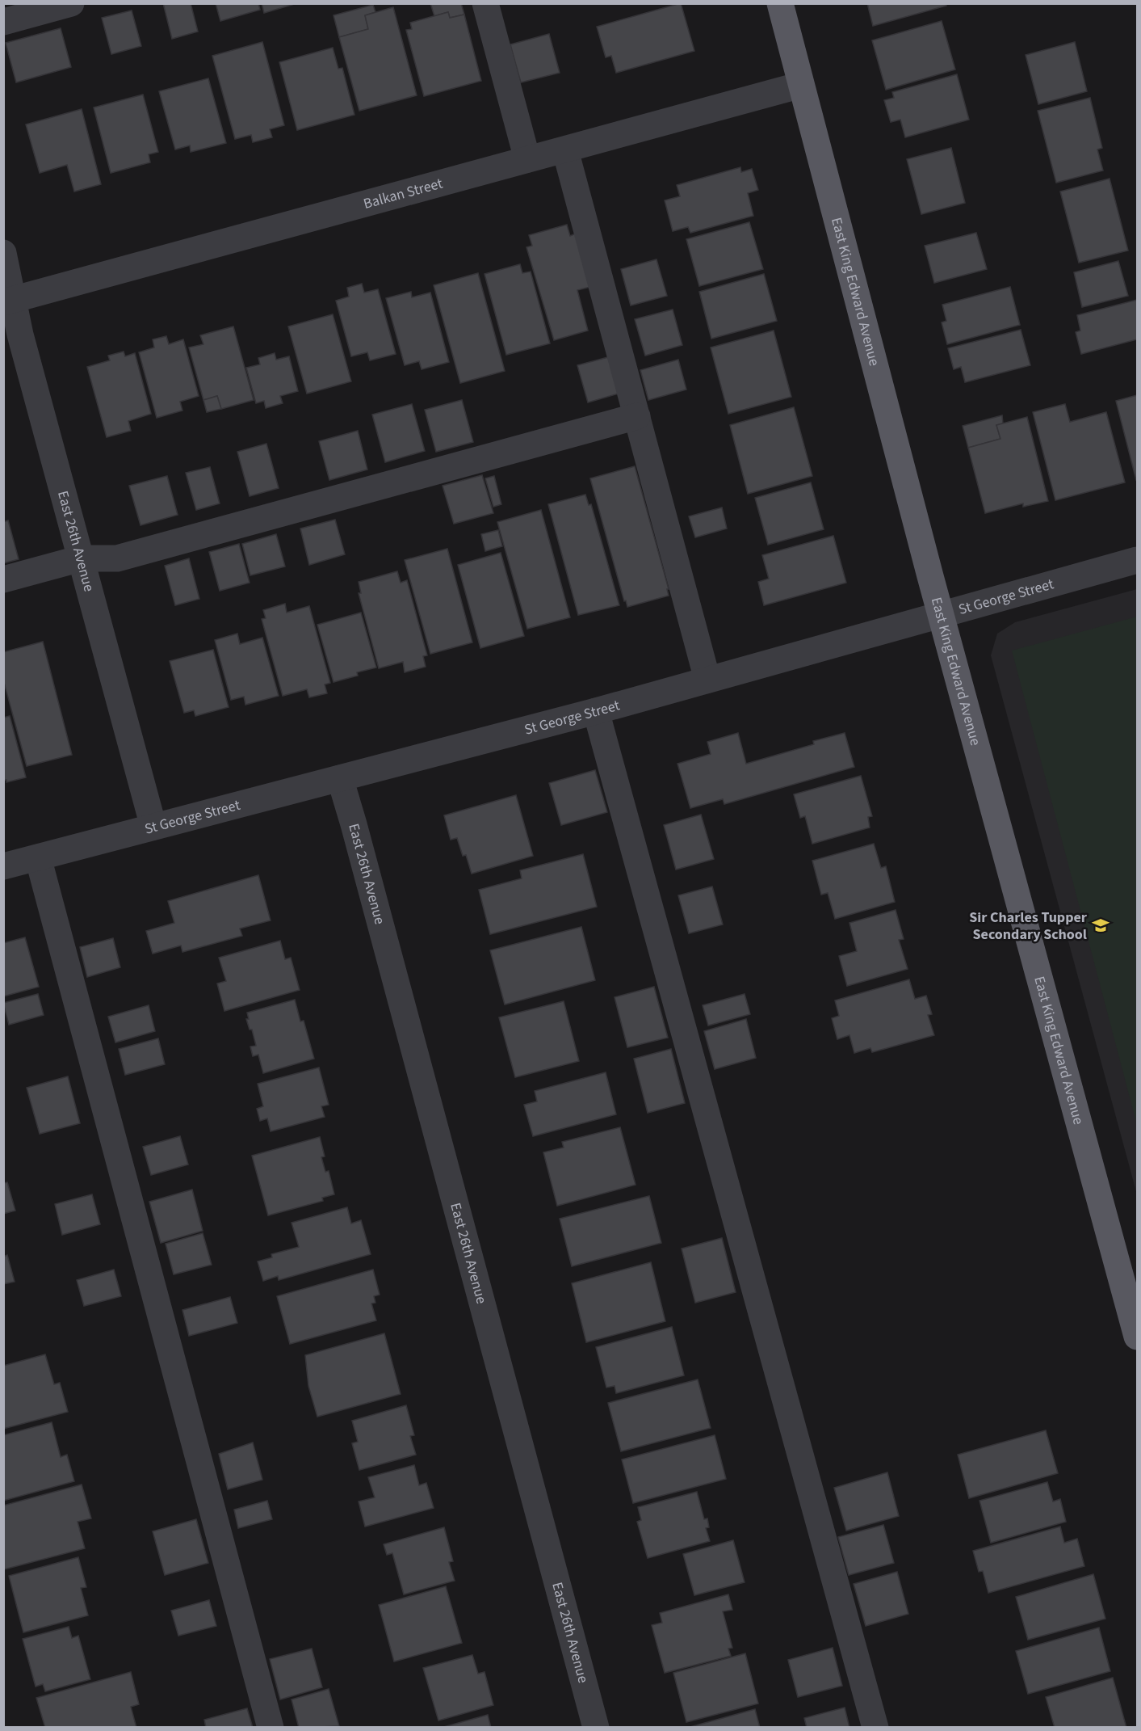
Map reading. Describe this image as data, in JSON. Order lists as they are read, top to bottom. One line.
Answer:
{"streets":{"main road":["East King Edward Avenue"],"street":["Balkan Street","East 26th Avenue","St George Street"]},"crossings":[["Balkan Street","East King Edward Avenue"],["Balkan Street","East 26th Avenue"],["East King Edward Avenue","St George Street"],["East 26th Avenue","St George Street"]],"places":{"school or university":["Sir Charles Tupper Secondary School"]}}
